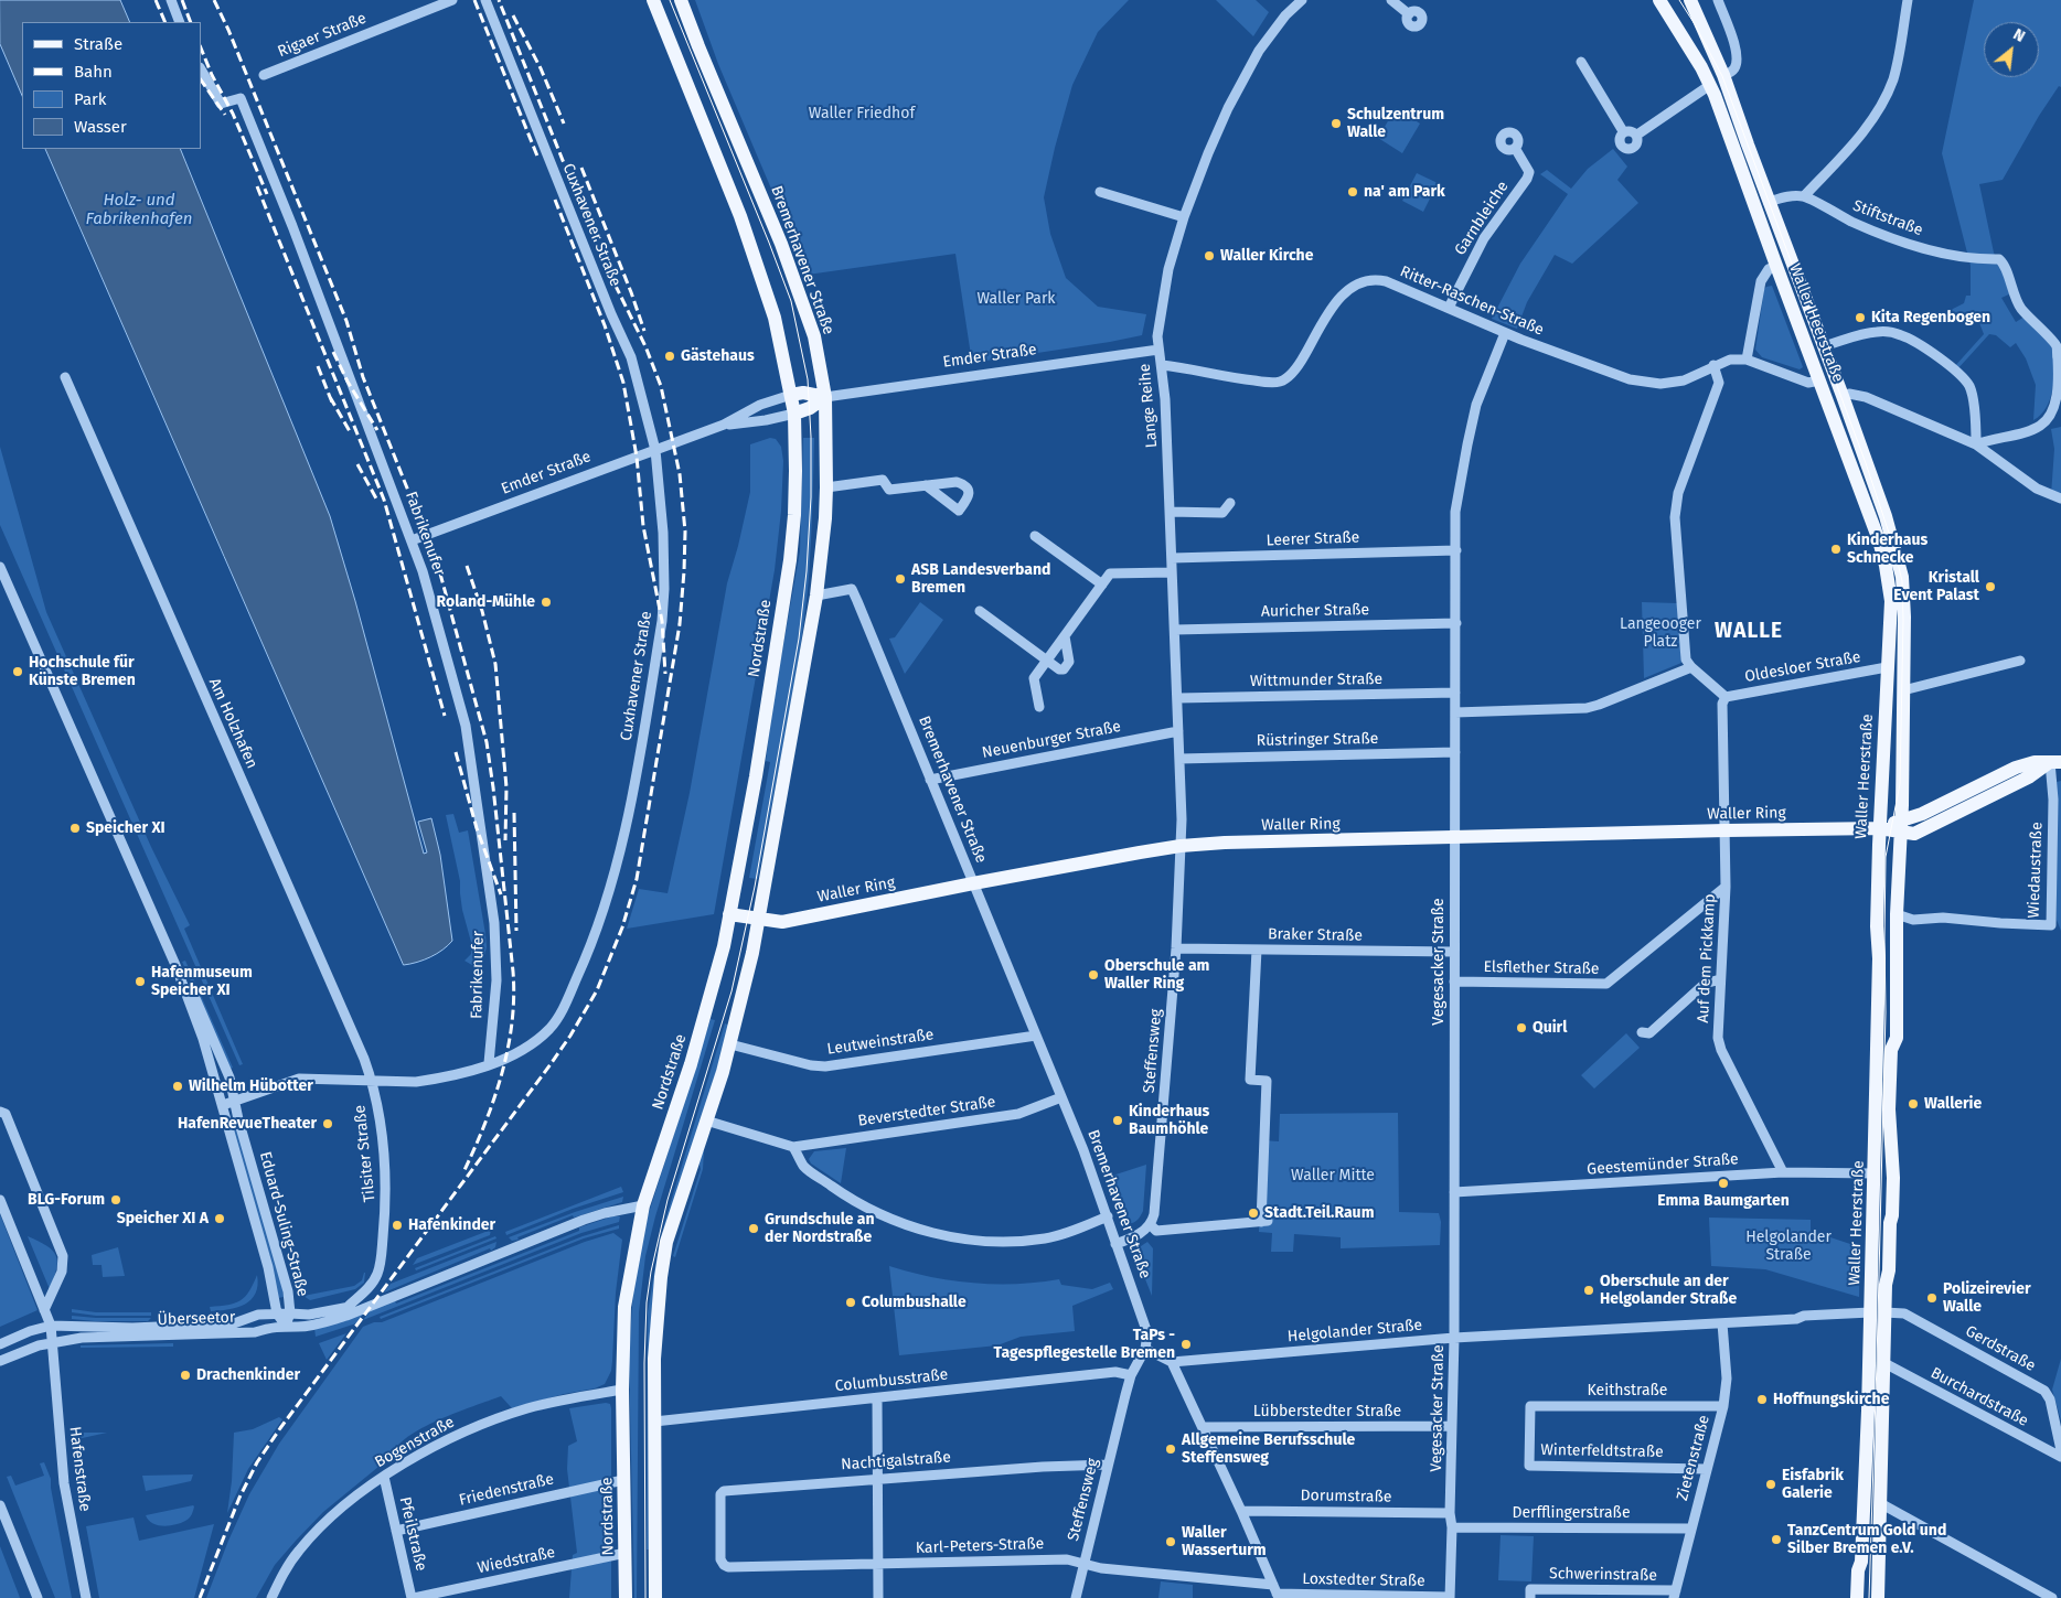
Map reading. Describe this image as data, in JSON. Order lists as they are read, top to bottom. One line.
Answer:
{"streets":{"main road":["Bremerhavener Straße","Waller Heerstraße","Emder Straße","Nordstraße","Waller Ring"],"street":["Rigaer Straße","Garnbleiche","Stiftstraße","Cuxhavener Straße","Ritter-Raschen-Straße","Lange Reihe","Fabrikenufer","Leerer Straße","Auricher Straße","Oldesloer Straße","Wittmunder Straße","Am Holzhafen","Neuenburger Straße","Rüstringer Straße","Wiedaustraße","Braker Straße","Auf dem Pickkamp","Vegesacker Straße","Elsflether Straße","Leutweinstraße","Steffensweg","Beverstedter Straße","Tilsiter Straße","Geestemünder Straße","Eduard-Suling-Straße","Überseetor","Helgolander Straße","Gerdstraße","Columbusstraße","Keithstraße","Burchardstraße","Lübberstedter Straße","Bogenstraße","Winterfeldtstraße","Zietenstraße","Nachtigalstraße","Hafenstraße","Friedenstraße","Dorumstraße","Derfflingerstraße","Pfeilstraße","Karl-Peters-Straße","Wiedstraße","Schwerinstraße","Loxstedter Straße"]},"crossings":[["Garnbleiche","Ritter-Raschen-Straße"],["Cuxhavener Straße","Emder Straße"],["Cuxhavener Straße","Fabrikenufer"],["Cuxhavener Straße","Am Holzhafen"],["Cuxhavener Straße","Tilsiter Straße"],["Cuxhavener Straße","Eduard-Suling-Straße"],["Bremerhavener Straße","Emder Straße"],["Bremerhavener Straße","Neuenburger Straße"],["Bremerhavener Straße","Waller Ring"],["Bremerhavener Straße","Leutweinstraße"],["Bremerhavener Straße","Steffensweg"],["Bremerhavener Straße","Beverstedter Straße"],["Ritter-Raschen-Straße","Lange Reihe"],["Ritter-Raschen-Straße","Vegesacker Straße"],["Waller Heerstraße","Oldesloer Straße"],["Waller Heerstraße","Waller Ring"],["Waller Heerstraße","Wiedaustraße"],["Waller Heerstraße","Geestemünder Straße"],["Waller Heerstraße","Helgolander Straße"],["Waller Heerstraße","Gerdstraße"],["Waller Heerstraße","Burchardstraße"],["Emder Straße","Lange Reihe"],["Emder Straße","Fabrikenufer"],["Emder Straße","Nordstraße"],["Lange Reihe","Leerer Straße"],["Lange Reihe","Auricher Straße"],["Lange Reihe","Wittmunder Straße"],["Lange Reihe","Neuenburger Straße"],["Lange Reihe","Rüstringer Straße"],["Lange Reihe","Waller Ring"],["Lange Reihe","Steffensweg"],["Leerer Straße","Vegesacker Straße"],["Auricher Straße","Vegesacker Straße"],["Nordstraße","Waller Ring"],["Nordstraße","Überseetor"],["Nordstraße","Bogenstraße"],["Nordstraße","Friedenstraße"],["Nordstraße","Wiedstraße"],["Oldesloer Straße","Auf dem Pickkamp"],["Wittmunder Straße","Vegesacker Straße"],["Am Holzhafen","Tilsiter Straße"],["Rüstringer Straße","Vegesacker Straße"],["Waller Ring","Wiedaustraße"],["Waller Ring","Auf dem Pickkamp"],["Waller Ring","Vegesacker Straße"],["Waller Ring","Steffensweg"],["Braker Straße","Vegesacker Straße"],["Braker Straße","Steffensweg"],["Auf dem Pickkamp","Elsflether Straße"],["Auf dem Pickkamp","Geestemünder Straße"],["Vegesacker Straße","Elsflether Straße"],["Vegesacker Straße","Geestemünder Straße"],["Vegesacker Straße","Helgolander Straße"],["Vegesacker Straße","Lübberstedter Straße"],["Vegesacker Straße","Dorumstraße"],["Vegesacker Straße","Derfflingerstraße"],["Vegesacker Straße","Loxstedter Straße"],["Steffensweg","Columbusstraße"],["Steffensweg","Nachtigalstraße"],["Steffensweg","Karl-Peters-Straße"],["Tilsiter Straße","Überseetor"],["Eduard-Suling-Straße","Überseetor"],["Überseetor","Hafenstraße"],["Helgolander Straße","Gerdstraße"],["Helgolander Straße","Zietenstraße"],["Keithstraße","Winterfeldtstraße"],["Keithstraße","Zietenstraße"],["Bogenstraße","Pfeilstraße"],["Winterfeldtstraße","Zietenstraße"],["Zietenstraße","Derfflingerstraße"],["Zietenstraße","Schwerinstraße"],["Nachtigalstraße","Karl-Peters-Straße"],["Friedenstraße","Pfeilstraße"],["Pfeilstraße","Wiedstraße"],["Karl-Peters-Straße","Loxstedter Straße"]],"districts":["WALLE"],"water":["Holz- und Fabrikenhafen"],"parks":["Waller Friedhof","Waller Park","Langeooger Platz","Waller Mitte","Helgolander Straße"],"places":["Schulzentrum Walle","na' am Park","Waller Kirche","Kita Regenbogen","Gästehaus","Kinderhaus Schnecke","ASB Landesverband Bremen","Kristall Event Palast","Roland-Mühle","Hochschule für Künste Bremen","Speicher XI","Oberschule am Waller Ring","Hafenmuseum Speicher XI","Quirl","Wilhelm Hübotter","Wallerie","Kinderhaus Baumhöhle","HafenRevueTheater","Emma Baumgarten","BLG-Forum","Stadt.Teil.Raum","Speicher XI A","Hafenkinder","Grundschule an der Nordstraße","Oberschule an der Helgolander Straße","Polizeirevier Walle","Columbushalle","TaPs - Tagespflegestelle Bremen","Drachenkinder","Hoffnungskirche","Allgemeine Berufsschule Steffensweg","Eisfabrik Galerie","TanzCentrum Gold und Silber Bremen e.V.","Waller Wasserturm"],"legend":["Straße","Bahn","Park","Wasser"],"north":"top right"}
